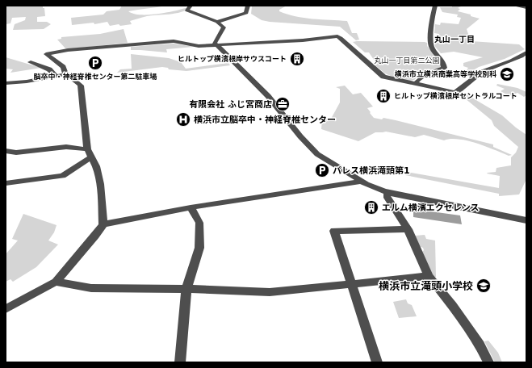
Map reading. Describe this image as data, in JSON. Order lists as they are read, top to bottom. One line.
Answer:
{"districts":["丸山一丁目"],"parks":["丸山一丁目第二公園"],"places":{"building":["ヒルトップ横濱根岸サウスコート","ヒルトップ横濱根岸セントラルコート","エルム横濱エクセレンス"],"parking":["脳卒中・神経脊椎センター第二駐車場","パレス横浜滝頭第1"],"school or university":["横浜市立横浜商業高等学校別科","横浜市立滝頭小学校"],"office":["有限会社 ふじ宮商店"],"hospital":["横浜市立脳卒中・神経脊椎センター"]}}
